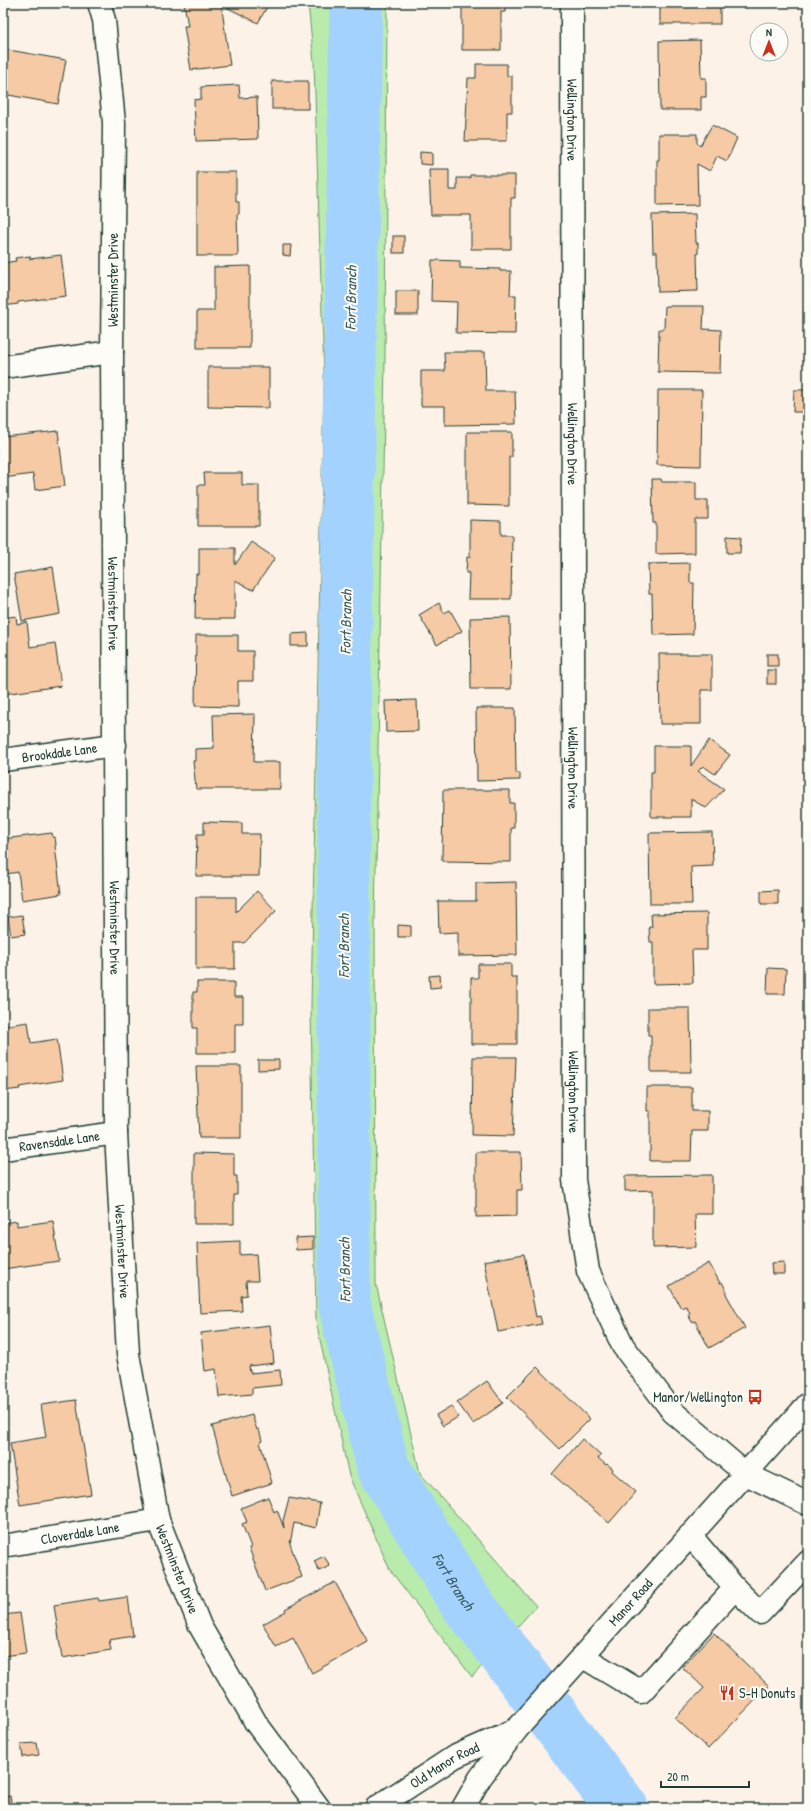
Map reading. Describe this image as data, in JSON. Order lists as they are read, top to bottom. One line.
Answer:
{"streets":{"street":["Wellington Drive","Westminster Drive","Brookdale Lane","Ravensdale Lane","Cloverdale Lane","Manor Road","Old Manor Road"]},"crossings":[["Wellington Drive","Manor Road"],["Westminster Drive","Brookdale Lane"],["Westminster Drive","Ravensdale Lane"],["Westminster Drive","Cloverdale Lane"],["Manor Road","Old Manor Road"]],"water":["Fort Branch"],"places":{"bus stop":["Manor/Wellington"],"restaurant":["S-H Donuts"]},"scale_bar":"20 m","north":"top"}
